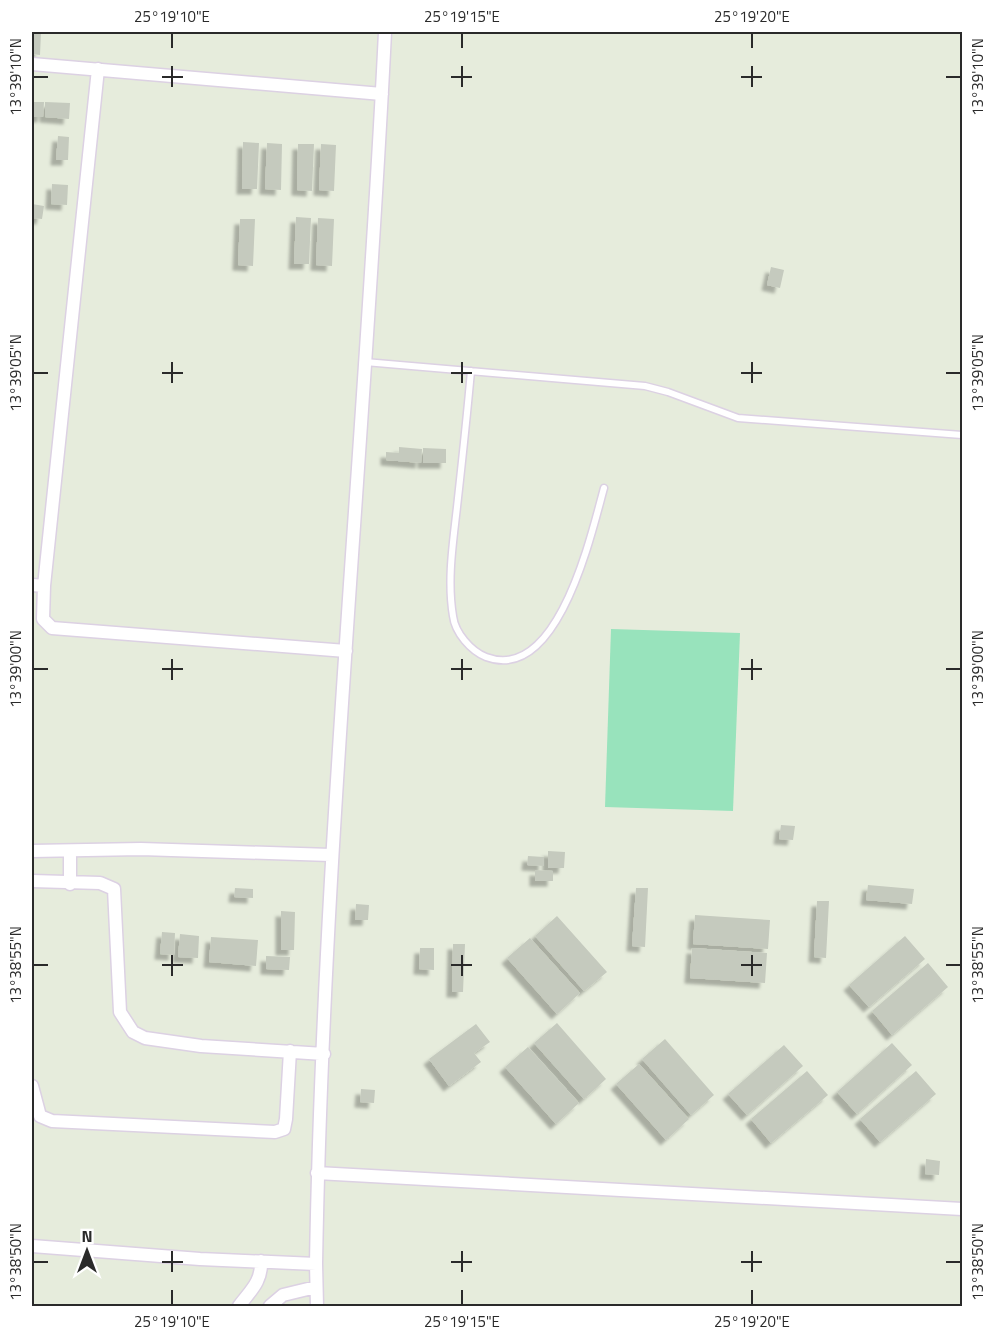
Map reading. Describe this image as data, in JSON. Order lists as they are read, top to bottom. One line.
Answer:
{"north":"top","coordinates":["25°19'10\"E","25°19'15\"E","25°19'20\"E","13°39'10\"N","13°39'05\"N","13°39'00\"N","13°38'55\"N","13°38'50\"N"]}
